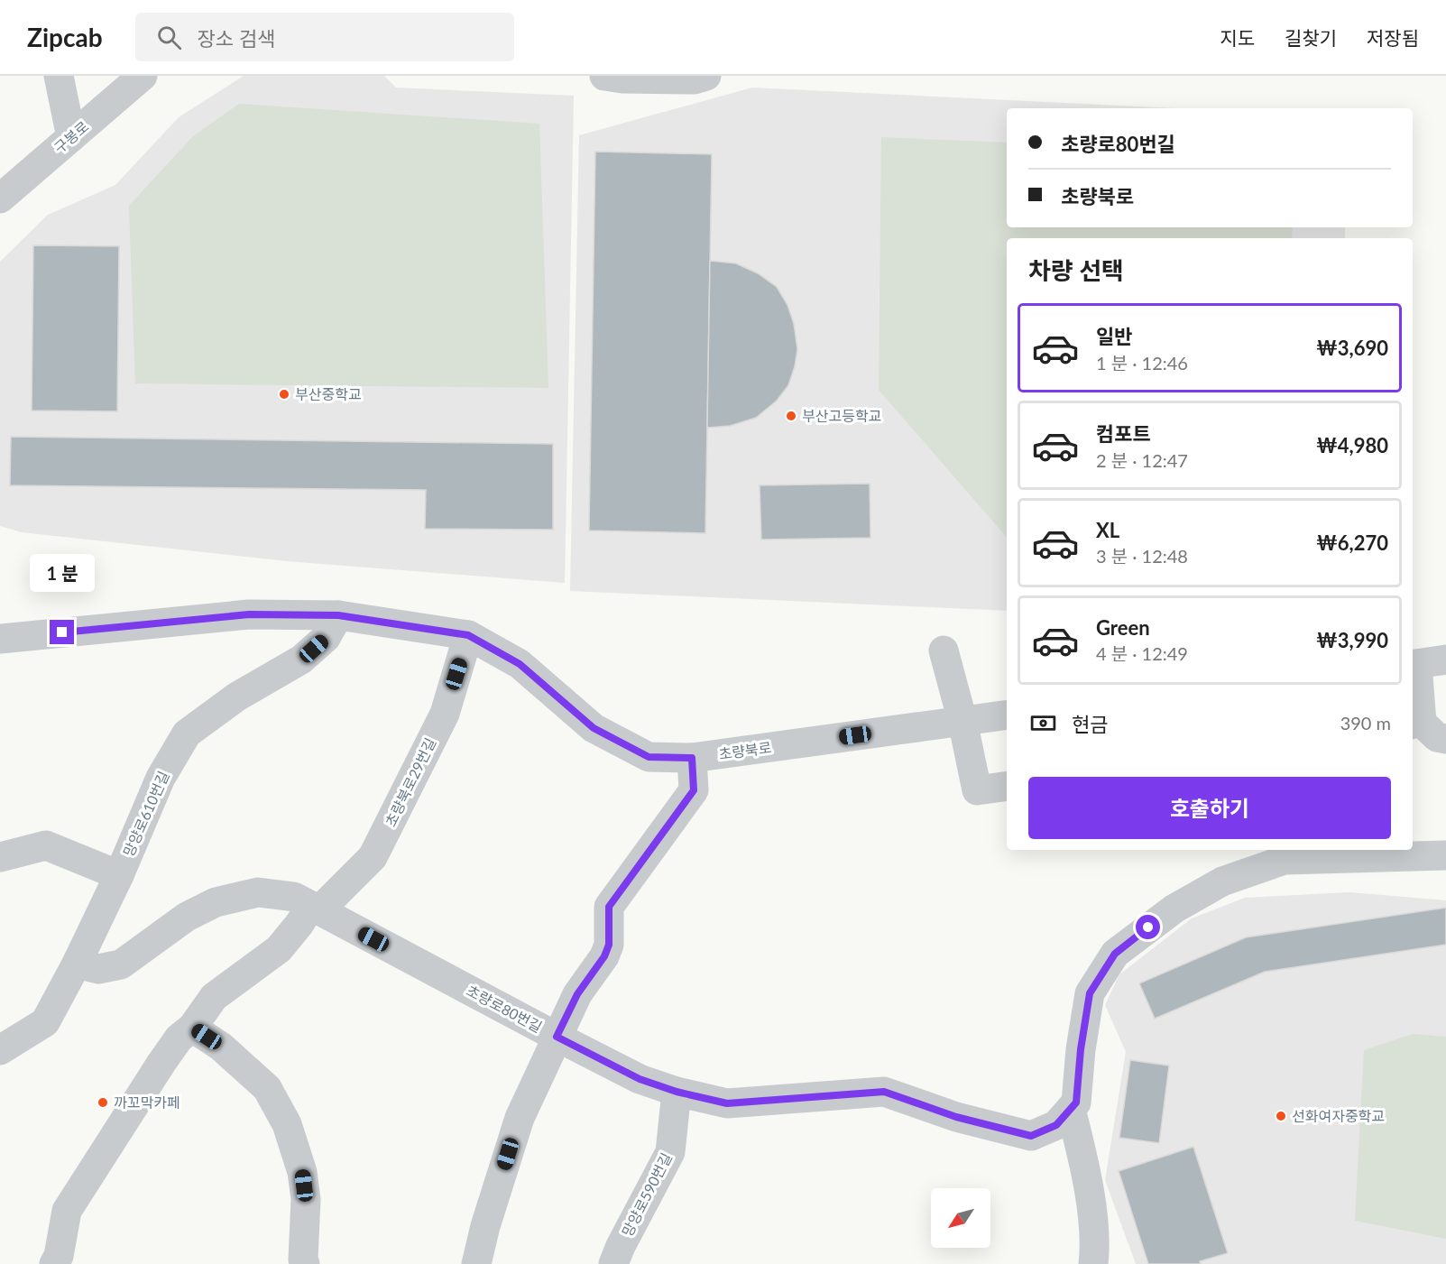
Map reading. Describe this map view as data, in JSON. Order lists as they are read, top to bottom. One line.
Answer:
{"streets":{"street":["구봉로","초량북로","초량북로29번길","망양로610번길","초량로80번길","망양로590번길"]},"crossings":[["초량북로","초량북로29번길"],["초량북로","망양로610번길"],["초량북로29번길","초량로80번길"],["망양로610번길","초량로80번길"],["초량로80번길","망양로590번길"]],"places":["부산중학교","부산고등학교","까꼬막카페","선화여자중학교"],"north":"bottom left","page":{"header":"Zipcab","search":"장소 검색","nav":["지도","길찾기","저장됨"],"banner":["초량로80번길","초량북로"],"heading":"차량 선택","list":[{"name":"일반","note":"1 분 · 12:46","value":"₩3,690"},{"name":"컴포트","note":"2 분 · 12:47","value":"₩4,980"},{"name":"XL","note":"3 분 · 12:48","value":"₩6,270"},{"name":"Green","note":"4 분 · 12:49","value":"₩3,990"}],"bubble":"1 분","pay":["현금","390 m"],"buttons":"호출하기"}}
